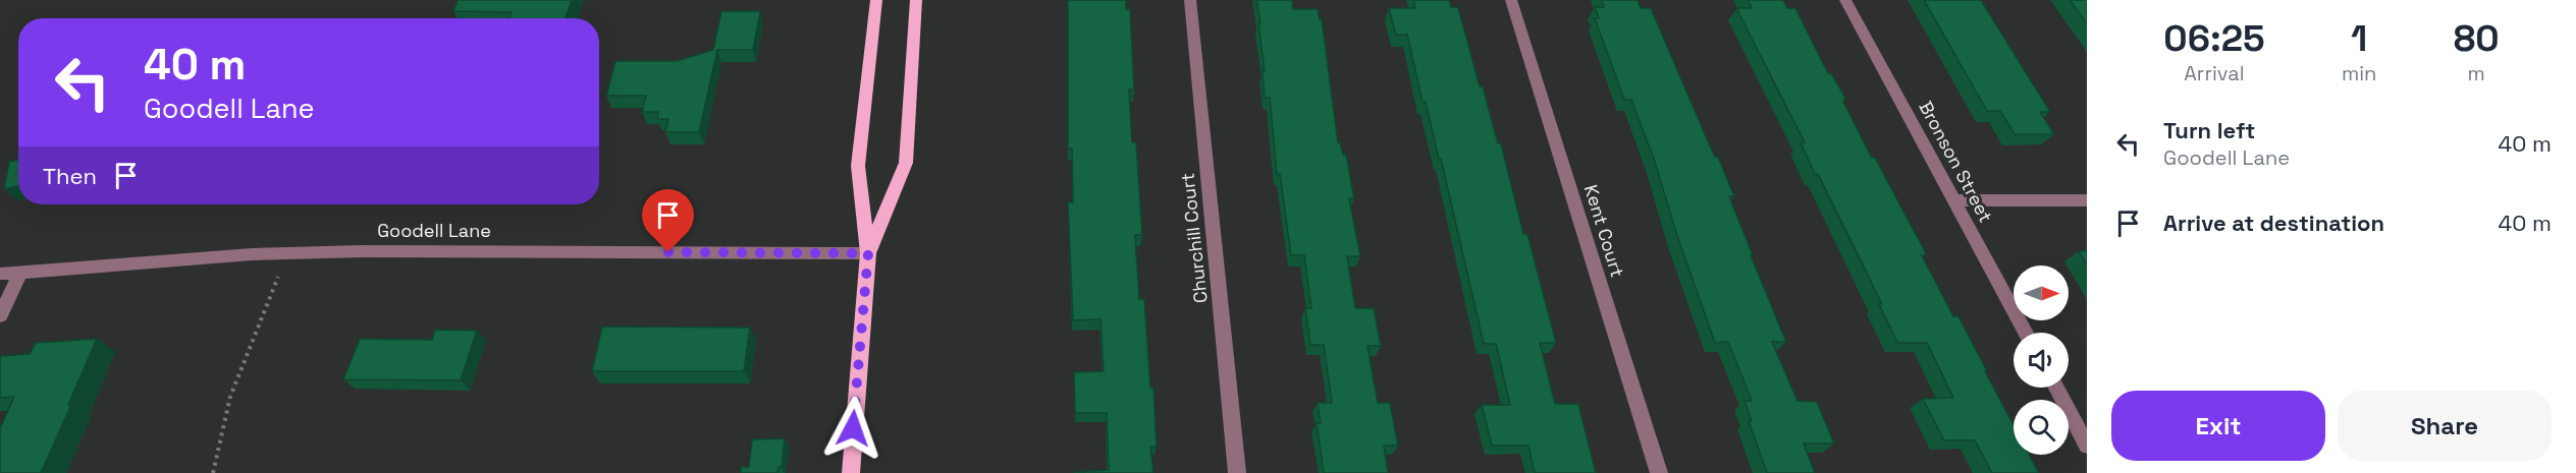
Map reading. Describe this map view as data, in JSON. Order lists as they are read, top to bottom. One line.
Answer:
{"streets":{"street":["Bronson Street","Goodell Lane","Kent Court","Churchill Court"]},"north":"right","page":{"eta":["06:25","Arrival","1","min","80","m"],"turn":["40 m","Goodell Lane"],"list":[{"name":"Turn left","note":"Goodell Lane","value":"40 m"},{"name":"Arrive at destination","value":"40 m"}],"then":"Then","buttons":["Exit","Share"]}}
